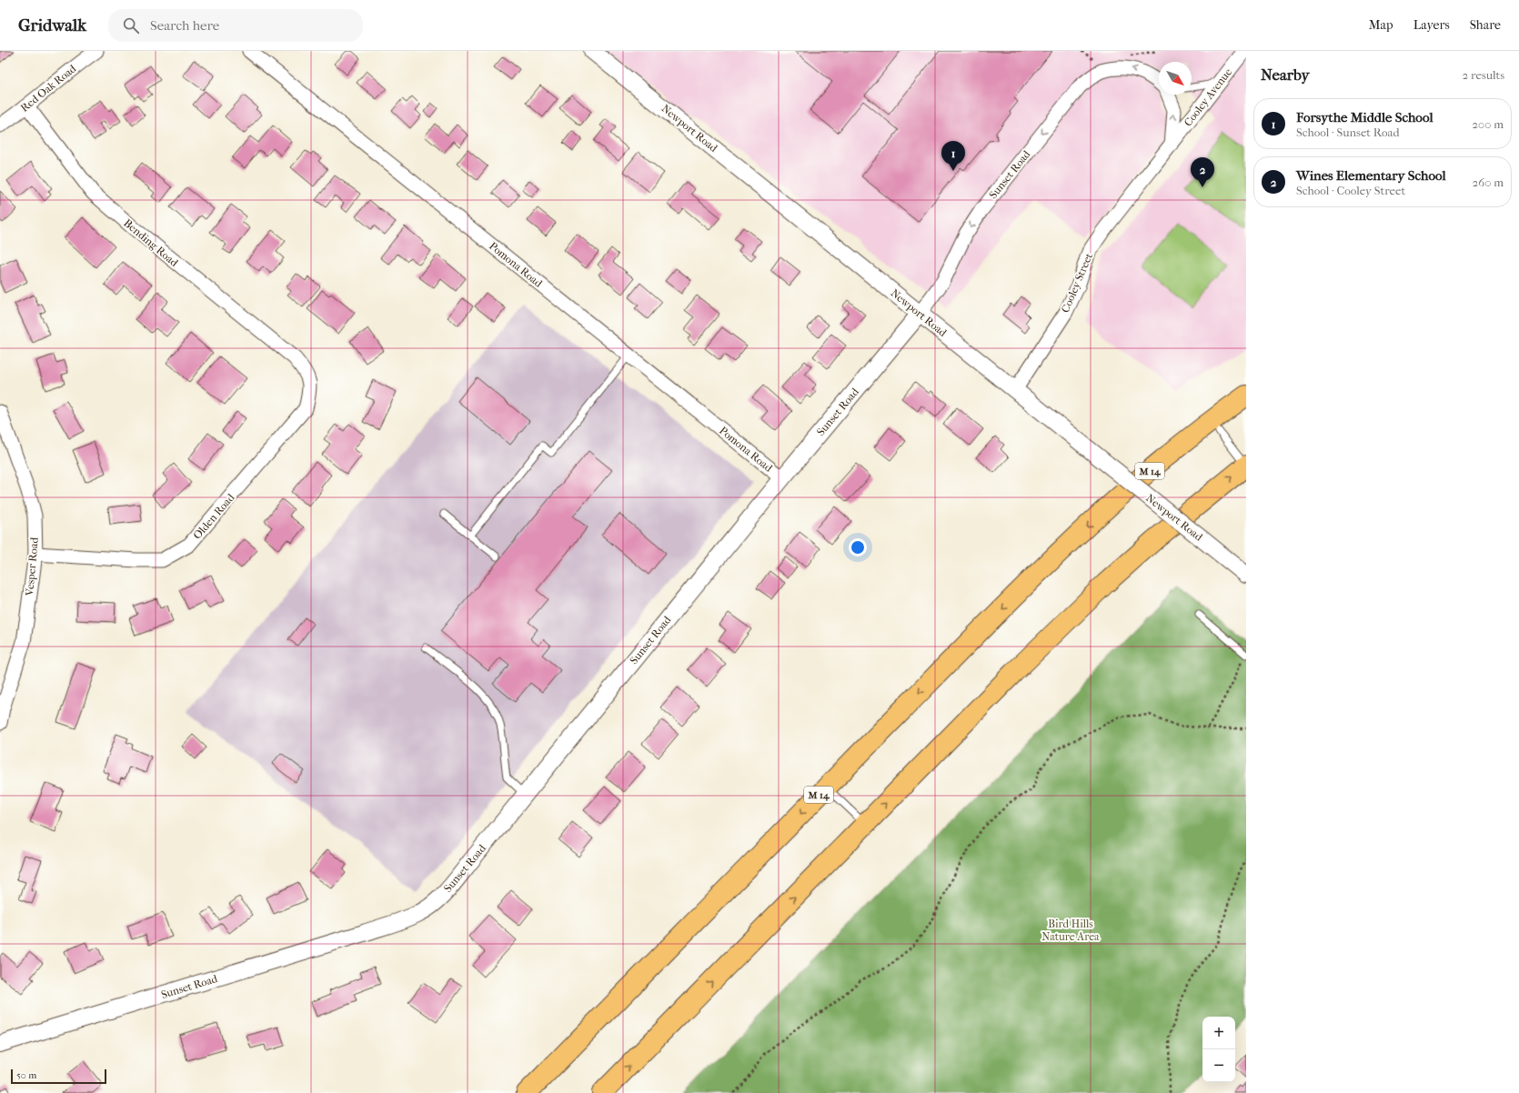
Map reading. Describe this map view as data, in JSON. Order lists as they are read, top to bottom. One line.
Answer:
{"streets":{"highway":["M 14"],"street":["Red Oak Road","Cooley Avenue","Newport Road","Sunset Road","Bending Road","Pomona Road","Cooley Street","Olden Road","Vesper Road"]},"crossings":[["Red Oak Road","Bending Road"],["Cooley Avenue","Sunset Road"],["Cooley Avenue","Cooley Street"],["Newport Road","Sunset Road"],["Newport Road","Cooley Street"],["Sunset Road","Pomona Road"],["Sunset Road","Cooley Street"],["Bending Road","Olden Road"],["Olden Road","Vesper Road"]],"parks":["Bird Hills Nature Area"],"scale_bar":"50 m","north":"bottom right","page":{"header":"Gridwalk","search":"Search here","nav":["Map","Layers","Share"],"heading":["Nearby","2 results"],"list":[{"mark":"1","name":"Forsythe Middle School","note":"School · Sunset Road","value":"200 m"},{"mark":"2","name":"Wines Elementary School","note":"School · Cooley Street","value":"260 m"}],"pins":["1","2"],"map_buttons":["+","−"],"scale":"50 m"}}
